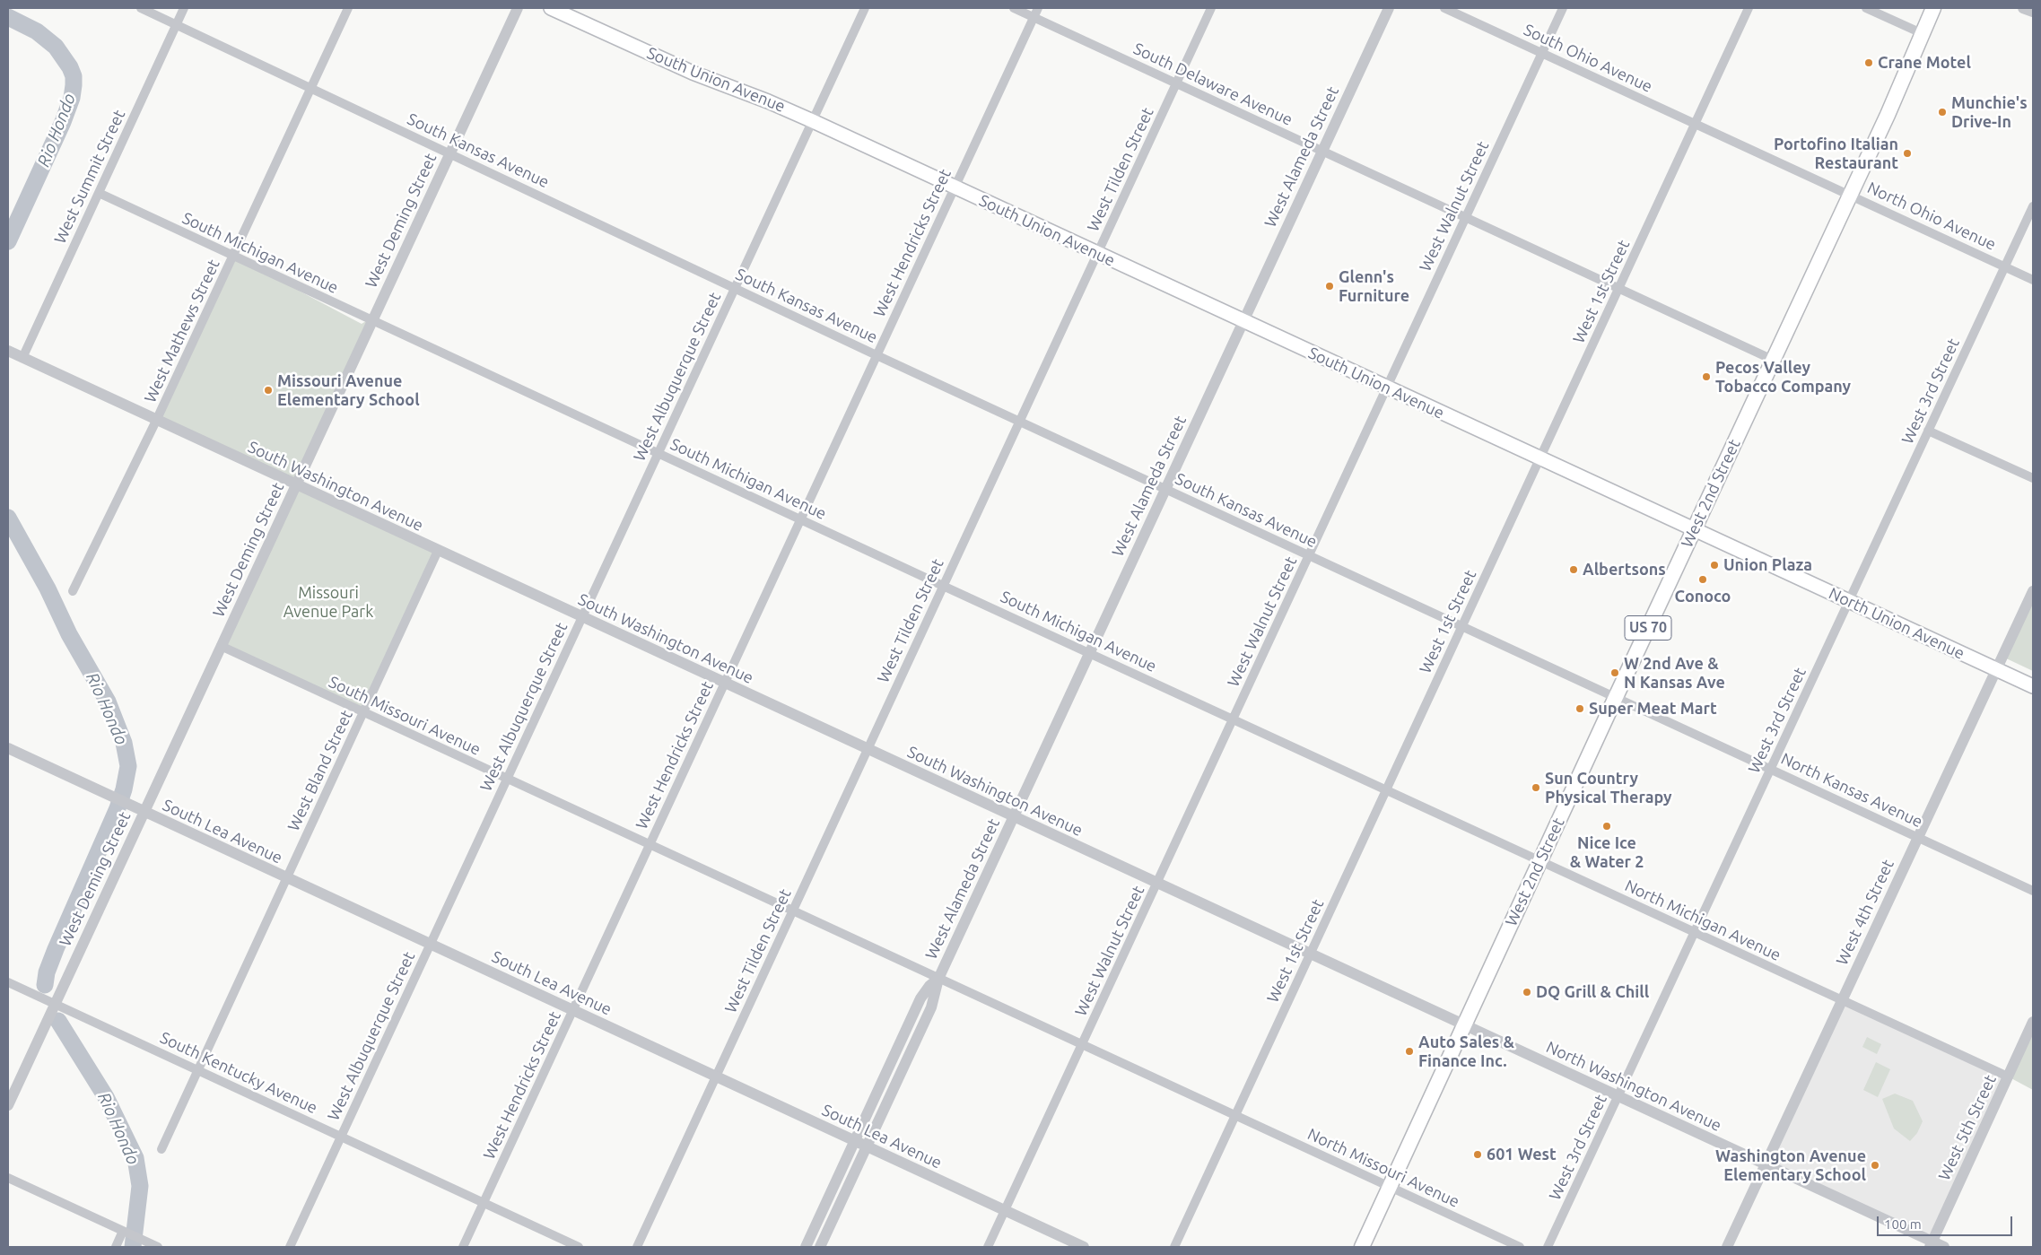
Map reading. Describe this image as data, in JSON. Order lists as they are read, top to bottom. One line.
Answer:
{"streets":{"main road":["South Union Avenue","West 2nd Street","North Union Avenue","US 70"],"street":["South Ohio Avenue","South Delaware Avenue","South Kansas Avenue","West Alameda Street","West Tilden Street","West Summit Street","West Walnut Street","North Ohio Avenue","West Deming Street","West Hendricks Street","South Michigan Avenue","West 1st Street","West Mathews Street","West Albuquerque Street","West 3rd Street","South Washington Avenue","South Missouri Avenue","West Bland Street","North Kansas Avenue","South Lea Avenue","West 4th Street","North Michigan Avenue","South Kentucky Avenue","North Washington Avenue","West 5th Street","North Missouri Avenue"]},"crossings":[["South Ohio Avenue","West Walnut Street"],["South Ohio Avenue","North Ohio Avenue"],["South Ohio Avenue","West 1st Street"],["South Union Avenue","West Alameda Street"],["South Union Avenue","West Tilden Street"],["South Union Avenue","West Walnut Street"],["South Union Avenue","West Hendricks Street"],["South Union Avenue","West 1st Street"],["South Union Avenue","West Albuquerque Street"],["South Union Avenue","North Union Avenue"],["South Delaware Avenue","West Alameda Street"],["South Delaware Avenue","West Tilden Street"],["South Delaware Avenue","West Walnut Street"],["South Delaware Avenue","West Hendricks Street"],["South Delaware Avenue","West 1st Street"],["South Delaware Avenue","West 2nd Street"],["South Kansas Avenue","West Alameda Street"],["South Kansas Avenue","West Tilden Street"],["South Kansas Avenue","West Summit Street"],["South Kansas Avenue","West Walnut Street"],["South Kansas Avenue","West Deming Street"],["South Kansas Avenue","West Hendricks Street"],["South Kansas Avenue","West 1st Street"],["South Kansas Avenue","West Mathews Street"],["South Kansas Avenue","West Albuquerque Street"],["South Kansas Avenue","North Kansas Avenue"],["West Alameda Street","South Michigan Avenue"],["West Alameda Street","South Washington Avenue"],["West Alameda Street","South Missouri Avenue"],["West Alameda Street","South Lea Avenue"],["West Tilden Street","South Michigan Avenue"],["West Tilden Street","South Washington Avenue"],["West Tilden Street","South Missouri Avenue"],["West Tilden Street","South Lea Avenue"],["West Summit Street","South Michigan Avenue"],["West Summit Street","South Washington Avenue"],["West Walnut Street","South Michigan Avenue"],["West Walnut Street","South Washington Avenue"],["West Walnut Street","South Missouri Avenue"],["West Walnut Street","South Lea Avenue"],["North Ohio Avenue","West 1st Street"],["North Ohio Avenue","West 3rd Street"],["North Ohio Avenue","West 2nd Street"],["West Deming Street","South Michigan Avenue"],["West Deming Street","South Washington Avenue"],["West Deming Street","South Missouri Avenue"],["West Deming Street","South Lea Avenue"],["West Deming Street","South Kentucky Avenue"],["West Hendricks Street","South Michigan Avenue"],["West Hendricks Street","South Washington Avenue"],["West Hendricks Street","South Missouri Avenue"],["West Hendricks Street","South Lea Avenue"],["West Hendricks Street","South Kentucky Avenue"],["South Michigan Avenue","West 1st Street"],["South Michigan Avenue","West Mathews Street"],["South Michigan Avenue","West Albuquerque Street"],["South Michigan Avenue","North Michigan Avenue"],["West 1st Street","South Washington Avenue"],["West 1st Street","North Union Avenue"],["West 1st Street","South Missouri Avenue"],["West 1st Street","North Kansas Avenue"],["West 1st Street","North Michigan Avenue"],["West 1st Street","North Washington Avenue"],["West 1st Street","North Missouri Avenue"],["West Mathews Street","South Washington Avenue"],["West Albuquerque Street","South Washington Avenue"],["West Albuquerque Street","South Missouri Avenue"],["West Albuquerque Street","South Lea Avenue"],["West Albuquerque Street","South Kentucky Avenue"],["West 3rd Street","North Union Avenue"],["West 3rd Street","North Kansas Avenue"],["West 3rd Street","North Michigan Avenue"],["West 3rd Street","North Washington Avenue"],["South Washington Avenue","West Bland Street"],["South Washington Avenue","North Washington Avenue"],["West 2nd Street","North Union Avenue"],["West 2nd Street","North Kansas Avenue"],["West 2nd Street","North Michigan Avenue"],["West 2nd Street","North Washington Avenue"],["West 2nd Street","North Missouri Avenue"],["North Union Avenue","West 4th Street"],["South Missouri Avenue","West Bland Street"],["South Missouri Avenue","North Missouri Avenue"],["West Bland Street","South Lea Avenue"],["West Bland Street","South Kentucky Avenue"],["North Kansas Avenue","West 4th Street"],["West 4th Street","North Michigan Avenue"],["West 4th Street","North Washington Avenue"],["North Michigan Avenue","West 5th Street"],["North Washington Avenue","West 5th Street"]],"water":["Rio Hondo"],"parks":["Missouri Avenue Park"],"places":["Crane Motel","Munchie's Drive-In","Portofino Italian Restaurant","Glenn's Furniture","Pecos Valley Tobacco Company","Missouri Avenue Elementary School","Union Plaza","Albertsons","Conoco","W 2nd Ave & N Kansas Ave","Super Meat Mart","Sun Country Physical Therapy","Nice Ice & Water 2","DQ Grill & Chill","Auto Sales & Finance Inc.","601 West","Washington Avenue Elementary School"],"scale_bar":"100 m"}
